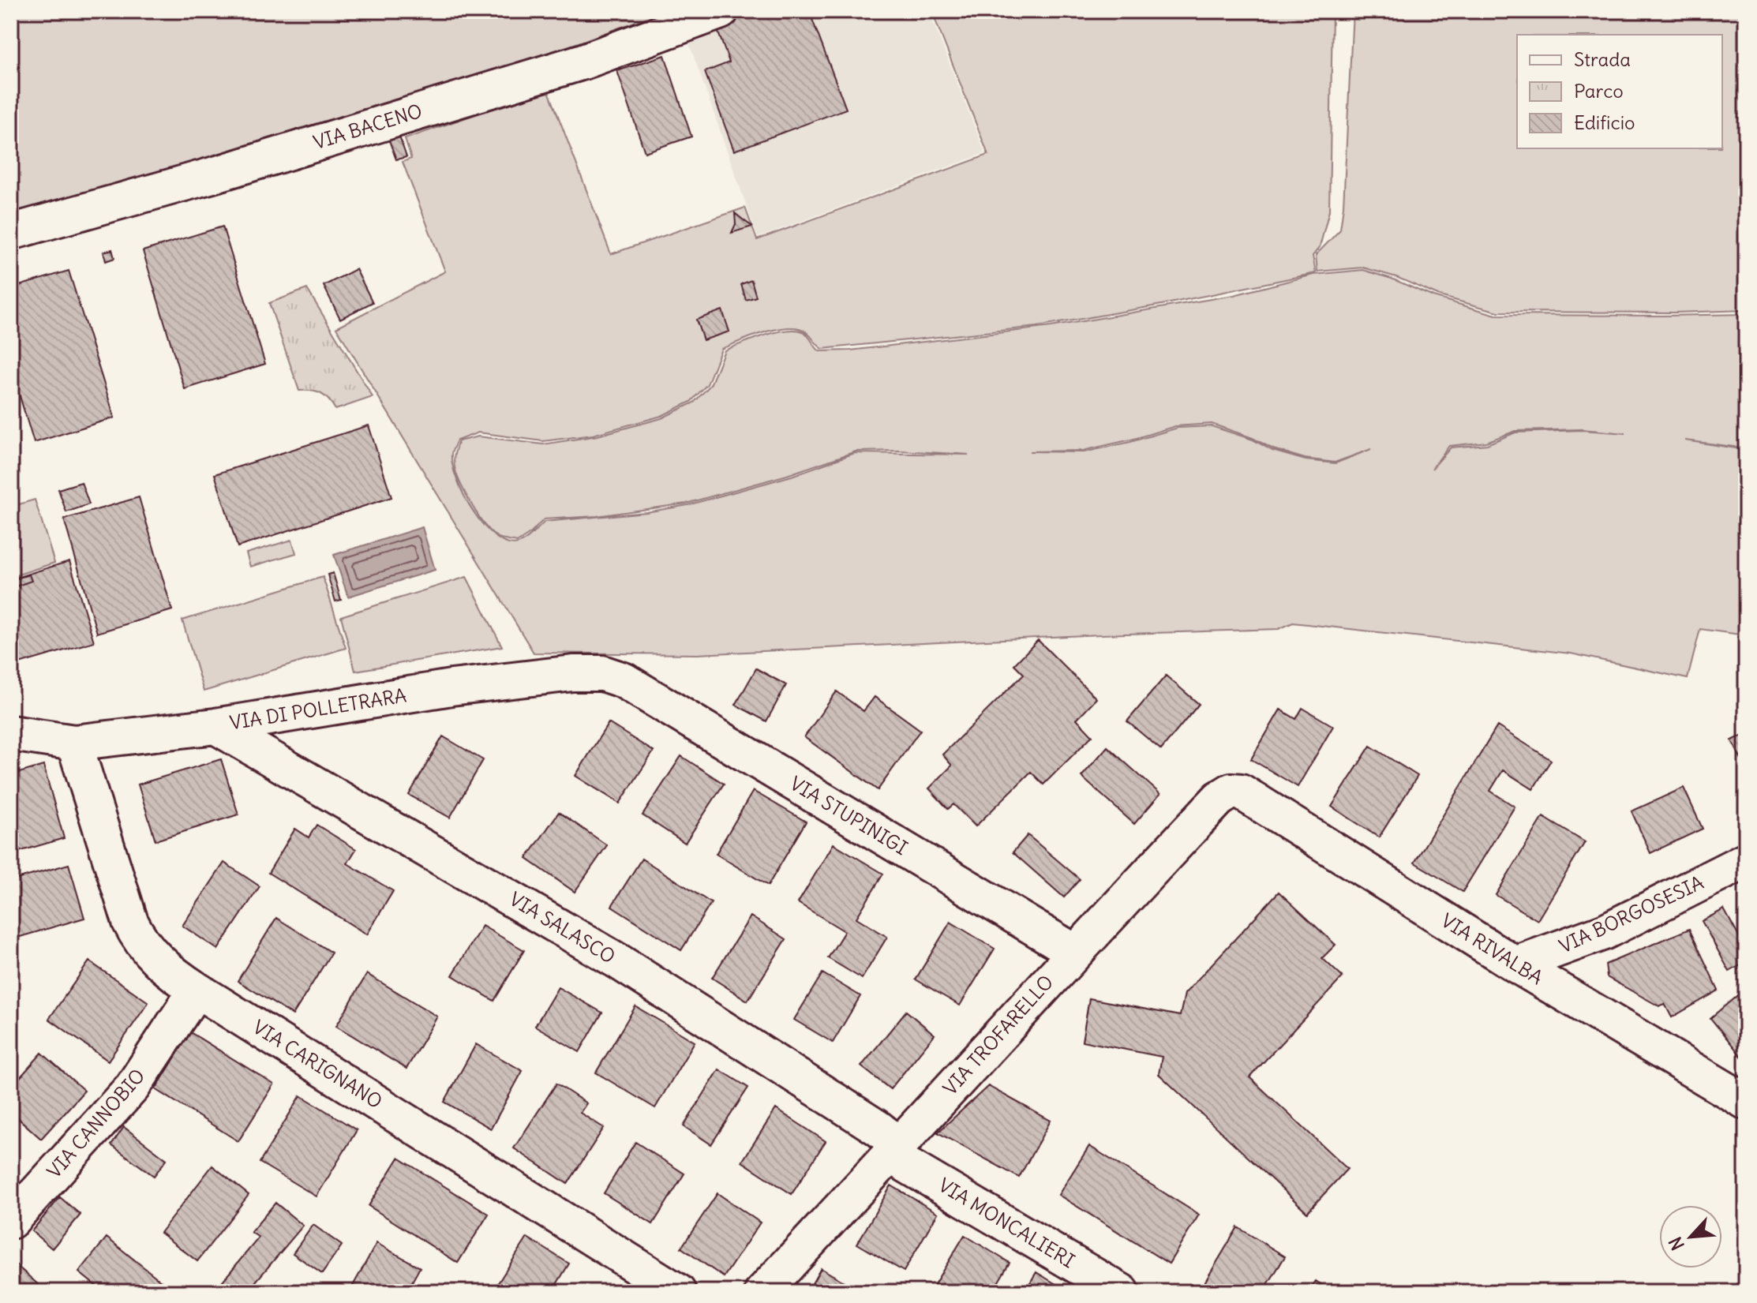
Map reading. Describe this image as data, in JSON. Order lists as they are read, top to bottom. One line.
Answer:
{"streets":{"street":["VIA BACENO","VIA DI POLLETRARA","VIA STUPINIGI","VIA BORGOSESIA","VIA SALASCO","VIA RIVALBA","VIA TROFARELLO","VIA CARIGNANO","VIA CANNOBIO","VIA MONCALIERI"]},"crossings":[["VIA DI POLLETRARA","VIA STUPINIGI"],["VIA DI POLLETRARA","VIA SALASCO"],["VIA DI POLLETRARA","VIA CARIGNANO"],["VIA STUPINIGI","VIA TROFARELLO"],["VIA BORGOSESIA","VIA RIVALBA"],["VIA SALASCO","VIA TROFARELLO"],["VIA SALASCO","VIA MONCALIERI"],["VIA RIVALBA","VIA TROFARELLO"],["VIA TROFARELLO","VIA MONCALIERI"],["VIA CARIGNANO","VIA CANNOBIO"]],"legend":["Strada","Parco","Edificio"],"north":"bottom left"}
